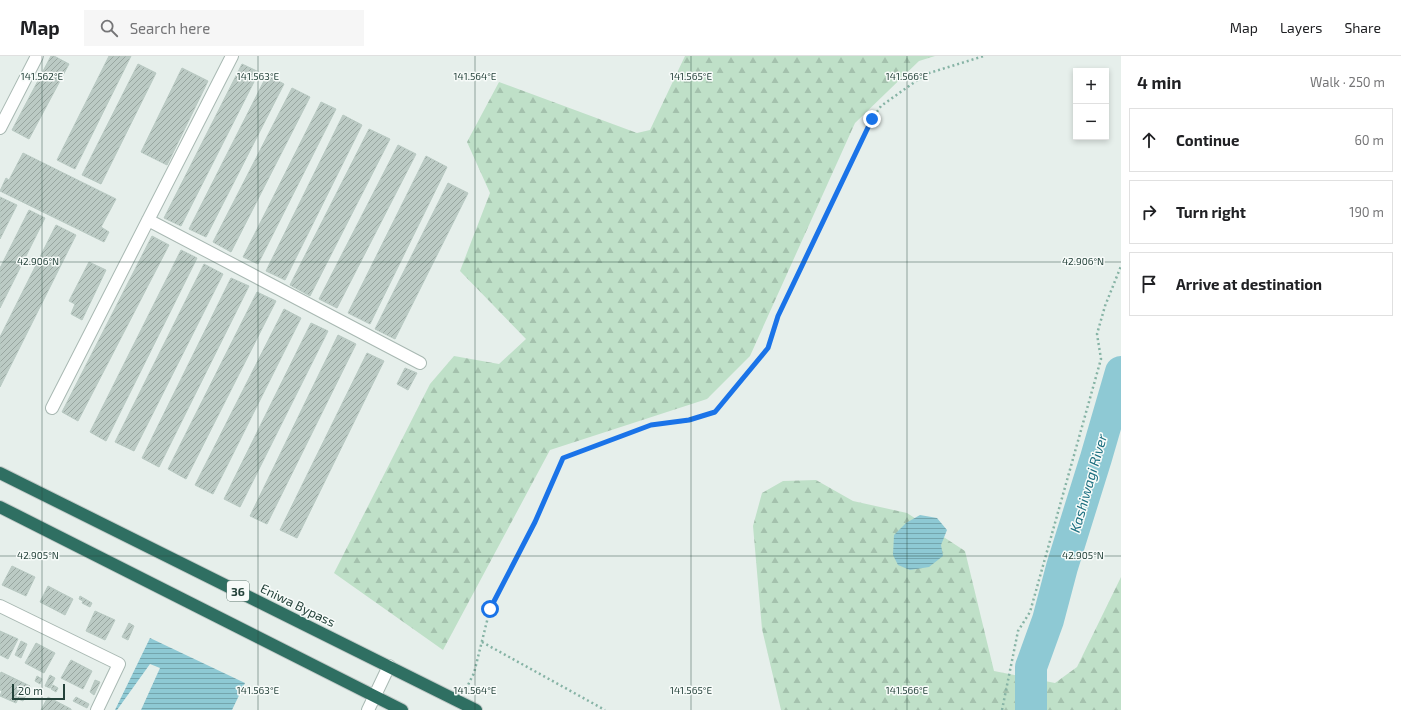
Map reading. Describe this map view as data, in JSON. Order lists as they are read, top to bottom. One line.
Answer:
{"streets":{"highway":["36","Eniwa Bypass"]},"water":["Kashiwagi River"],"scale_bar":"20 m","page":{"header":"Map","search":"Search here","nav":["Map","Layers","Share"],"heading":["4 min","Walk · 250 m"],"map_buttons":["+","−"],"list":[["Continue","60 m"],["Turn right","190 m"],"Arrive at destination"],"scale":"20 m"},"coordinates":["141.562°E","141.563°E","141.564°E","141.565°E","141.566°E","42.906°N","42.905°N"]}
